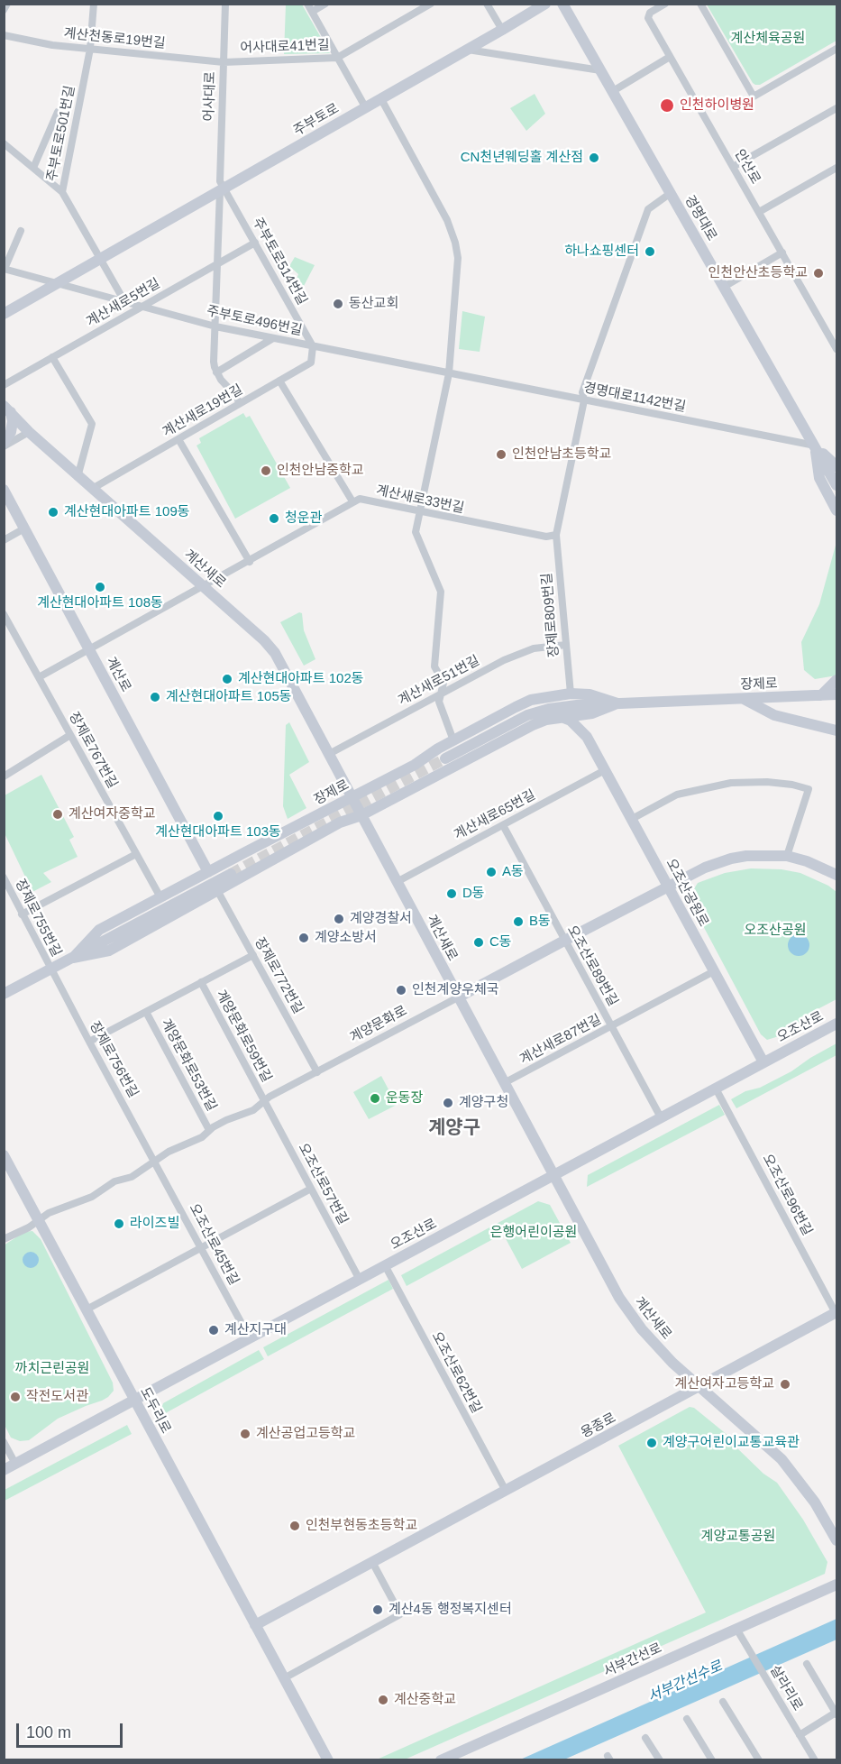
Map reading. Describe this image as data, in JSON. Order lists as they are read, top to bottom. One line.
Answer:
{"streets":{"street":["계산천동로19번길","어사대로41번길","어사대로","주부토로","주부토로501번길","안산로","경명대로","주부토로514번길","계산새로5번길","주부토로496번길","경명대로1142번길","계산새로19번길","계산새로33번길","계산새로","장제로809번길","계산로","계산새로51번길","장제로","장제로767번길","계산새로65번길","오조산공원로","장제로755번길","오조산로89번길","장제로772번길","계양문화로","오조산로","계양문화로59번길","계산새로87번길","장제로756번길","계양문화로53번길","오조산로57번길","오조산로96번길","오조산로45번길","오조산로62번길","도두리로","용종로","서부간선로","살라리로"]},"crossings":[["계산천동로19번길","어사대로41번길"],["계산천동로19번길","어사대로"],["계산천동로19번길","주부토로501번길"],["어사대로41번길","어사대로"],["어사대로","주부토로"],["어사대로","주부토로514번길"],["주부토로","주부토로501번길"],["주부토로","주부토로514번길"],["주부토로","주부토로496번길"],["경명대로","경명대로1142번길"],["경명대로","장제로809번길"],["주부토로514번길","계산새로5번길"],["주부토로514번길","주부토로496번길"],["주부토로514번길","계산새로19번길"],["계산새로5번길","주부토로496번길"],["주부토로496번길","경명대로1142번길"],["주부토로496번길","계산새로19번길"],["경명대로1142번길","장제로809번길"],["계산새로19번길","계산새로"],["계산새로33번길","장제로809번길"],["계산새로","계산새로51번길"],["계산새로","장제로"],["계산새로","계산새로65번길"],["계산새로","계양문화로"],["계산새로","오조산로"],["계산새로","계산새로87번길"],["계산새로","용종로"],["장제로809번길","계산새로51번길"],["장제로809번길","장제로"],["계산로","장제로"],["장제로","장제로767번길"],["장제로","장제로755번길"],["장제로","장제로772번길"],["장제로","장제로756번길"],["계산새로65번길","오조산공원로"],["계산새로65번길","오조산로89번길"],["오조산공원로","계양문화로"],["오조산공원로","오조산로"],["오조산공원로","계산새로87번길"],["장제로755번길","장제로756번길"],["오조산로89번길","계양문화로"],["오조산로89번길","오조산로"],["오조산로89번길","계산새로87번길"],["장제로772번길","계양문화로"],["계양문화로","계양문화로59번길"],["계양문화로","장제로756번길"],["계양문화로","계양문화로53번길"],["계양문화로","오조산로57번길"],["계양문화로","오조산로45번길"],["계양문화로","도두리로"],["오조산로","오조산로57번길"],["오조산로","오조산로96번길"],["오조산로","오조산로45번길"],["오조산로","오조산로62번길"],["오조산로","도두리로"],["계양문화로59번길","오조산로57번길"],["장제로756번길","오조산로45번길"],["오조산로96번길","용종로"],["오조산로62번길","용종로"],["도두리로","용종로"],["서부간선로","살라리로"]],"districts":["계양구"],"water":["서부간선수로"],"parks":["계산체육공원","오조산공원","은행어린이공원","까치근린공원","계양교통공원"],"places":["인천하이병원","CN천년웨딩홀 계산점","하나쇼핑센터","인천안산초등학교","동산교회","인천안남초등학교","인천안남중학교","계산현대아파트 109동","청운관","계산현대아파트 108동","계산현대아파트 102동","계산현대아파트 105동","계산여자중학교","계산현대아파트 103동","A동","D동","계양경찰서","B동","계양소방서","C동","인천계양우체국","운동장","계양구청","라이즈빌","계산지구대","계산여자고등학교","작전도서관","계산공업고등학교","계양구어린이교통교육관","인천부현동초등학교","계산4동 행정복지센터","계산중학교"],"scale_bar":"100 m"}
